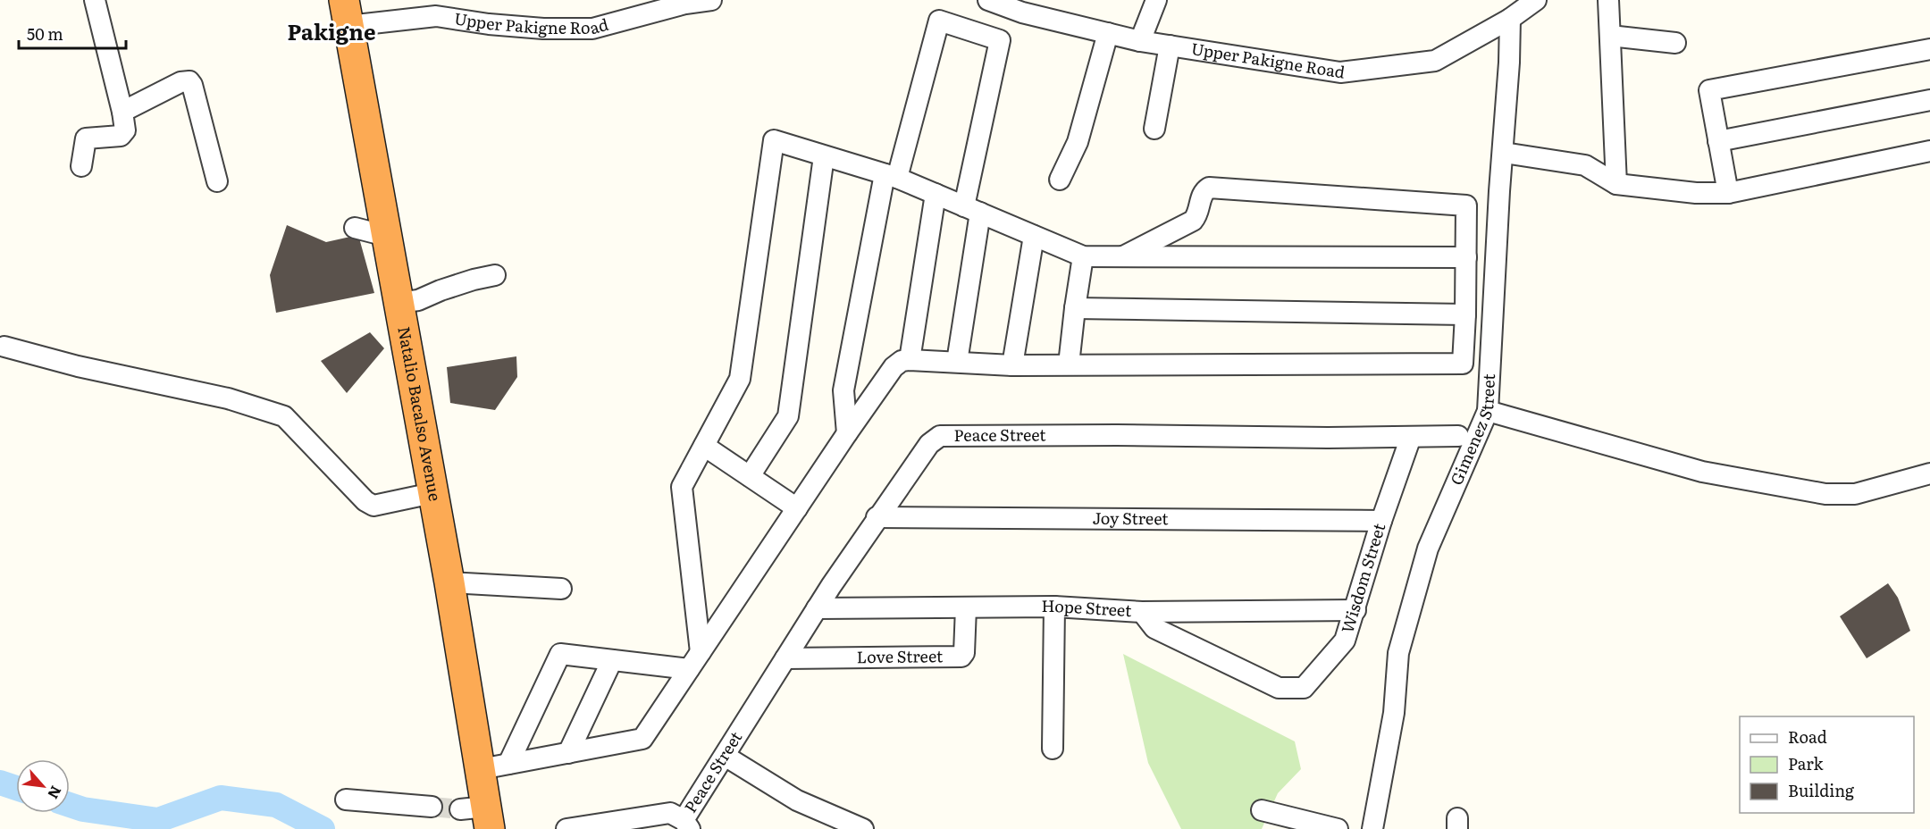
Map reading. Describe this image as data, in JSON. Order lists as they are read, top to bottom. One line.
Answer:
{"streets":{"highway":["Natalio Bacalso Avenue"],"street":["Upper Pakigne Road","Gimenez Street","Peace Street","Joy Street","Wisdom Street","Hope Street","Love Street"]},"crossings":[["Upper Pakigne Road","Natalio Bacalso Avenue"],["Upper Pakigne Road","Gimenez Street"],["Peace Street","Joy Street"],["Peace Street","Wisdom Street"],["Peace Street","Hope Street"],["Peace Street","Love Street"],["Joy Street","Wisdom Street"],["Wisdom Street","Hope Street"],["Hope Street","Love Street"]],"districts":["Pakigne"],"legend":["Road","Park","Building"],"scale_bar":"50 m","north":"bottom right"}
